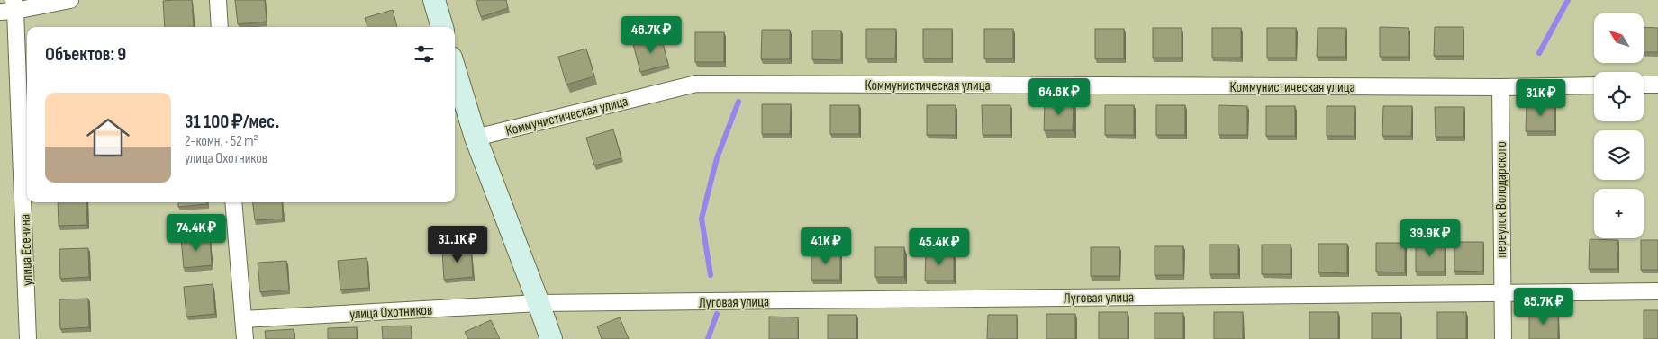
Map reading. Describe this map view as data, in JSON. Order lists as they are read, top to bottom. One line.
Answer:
{"streets":{"street":["Коммунистическая улица","переулок Володарского","улица Есенина","Луговая улица","улица Охотников"]},"crossings":[["Коммунистическая улица","переулок Володарского"],["переулок Володарского","Луговая улица"],["Луговая улица","улица Охотников"]],"north":"top left","page":{"map_buttons":"+","price":["46.7K ₽","64.6K ₽","31K ₽","74.4K ₽","39.9K ₽","31.1K ₽","41K ₽","45.4K ₽","85.7K ₽"],"heading":"Объектов: 9","list":[{"name":"31 100 ₽/мес.","note":"2-комн. · 52 m² · улица Охотников"}]}}
